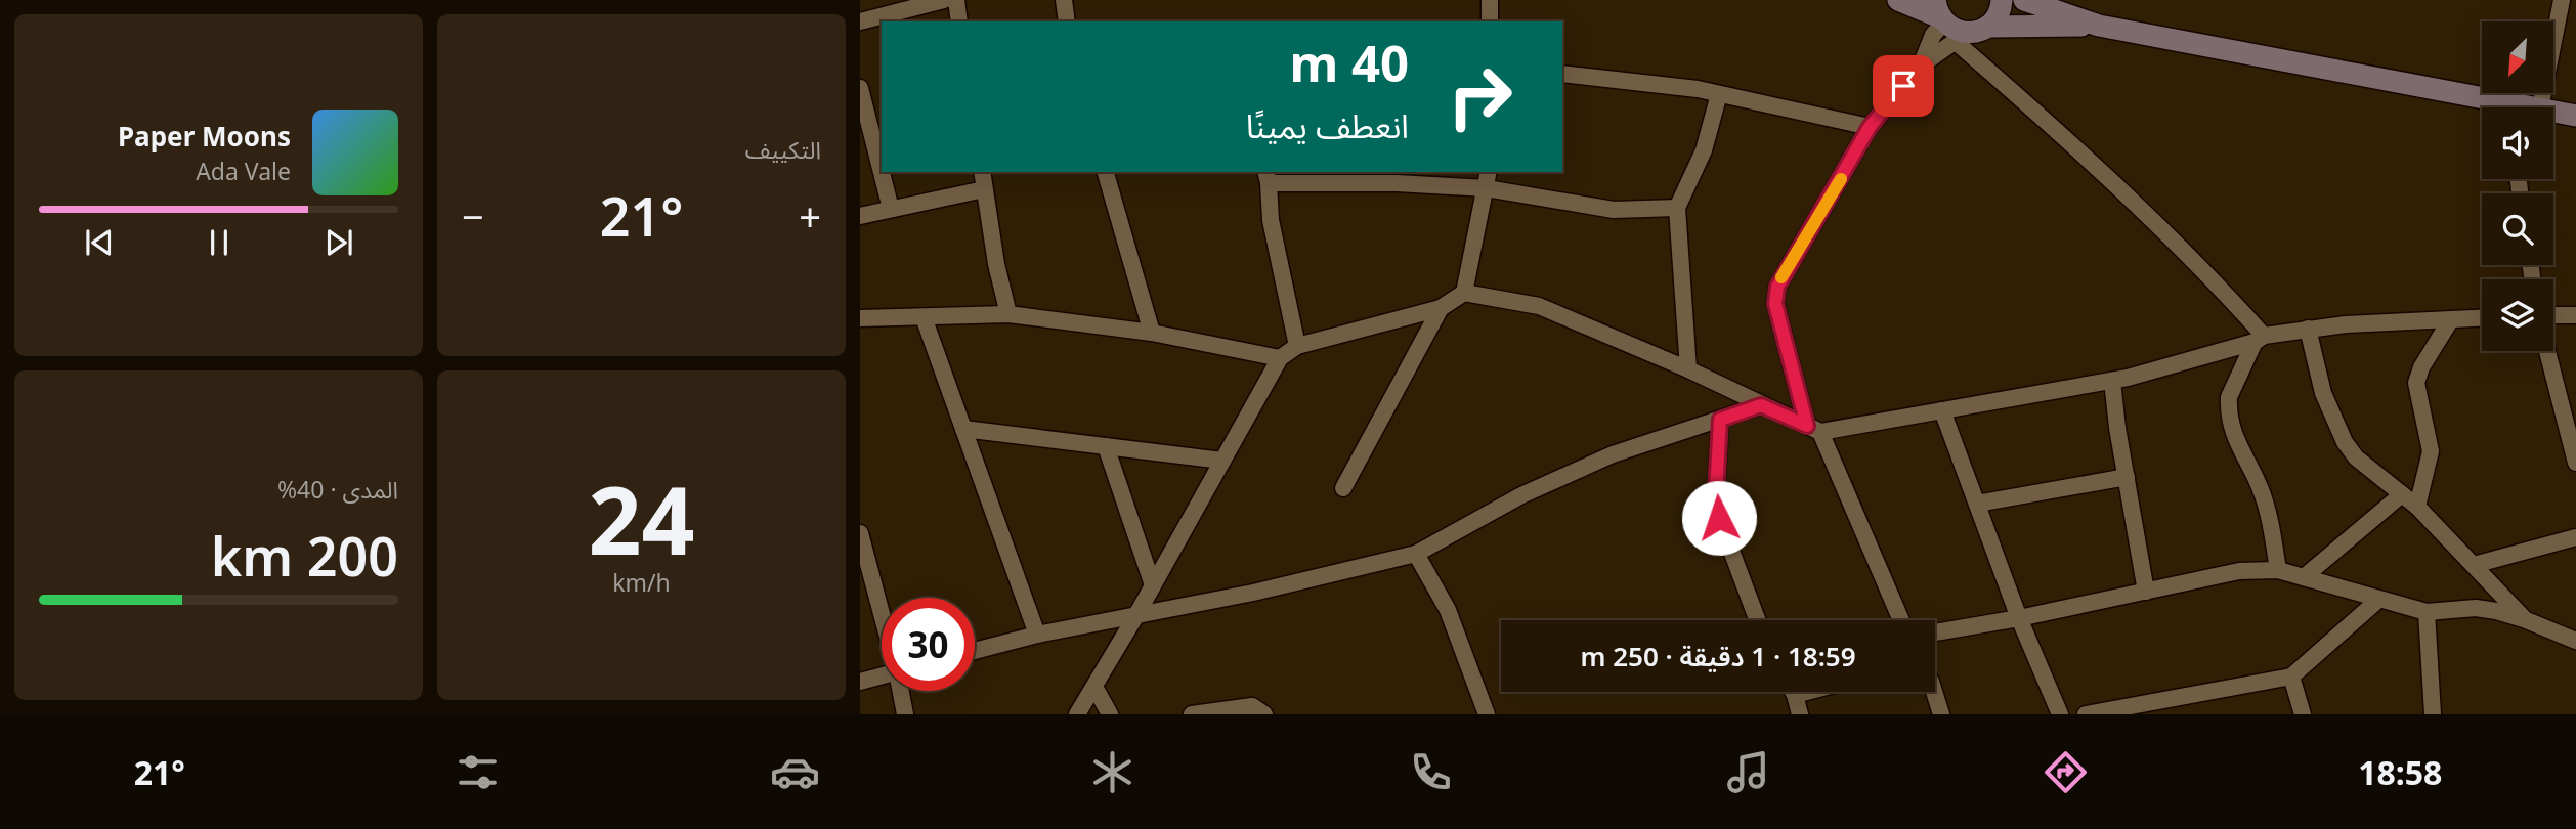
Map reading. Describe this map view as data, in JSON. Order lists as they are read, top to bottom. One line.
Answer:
{"north":"bottom left","page":{"tile":["التكييف",["24","km/h"],["المدى · 40%","200 km"]],"turn":["40 m","انعطف يمينًا"],"song":["Paper Moons","Ada Vale"],"heat":["−","21°","+"],"limit":"30","trip":"18:59 · 1 دقيقة · 250 m","tabs":["18:58","21°"]}}
